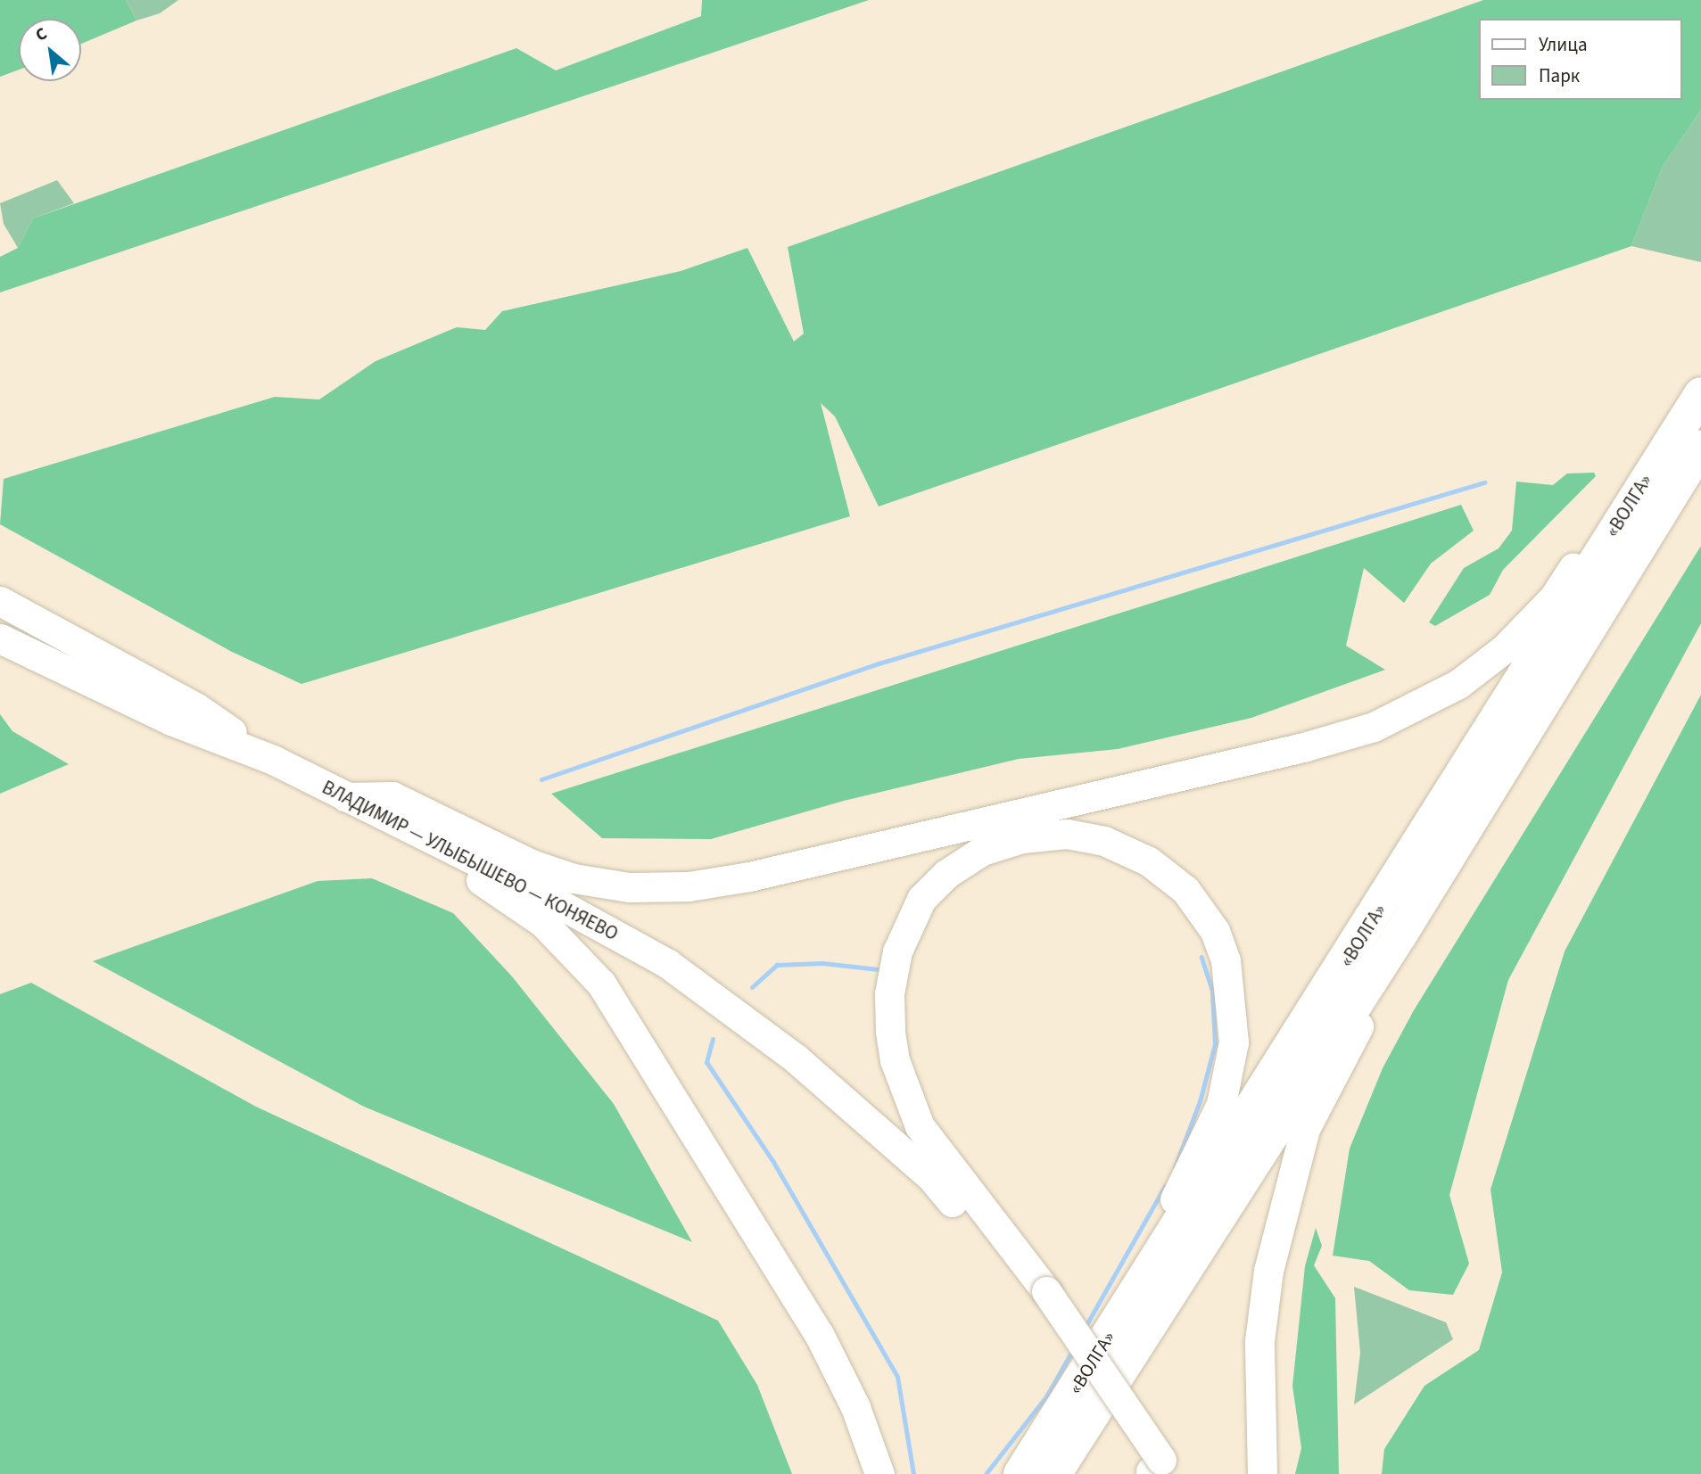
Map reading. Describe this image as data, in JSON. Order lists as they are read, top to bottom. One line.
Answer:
{"streets":{"highway":["«ВОЛГА»"],"main road":["ВЛАДИМИР — УЛЫБЫШЕВО — КОНЯЕВО"]},"legend":["Улица","Парк"],"north":"top left"}
